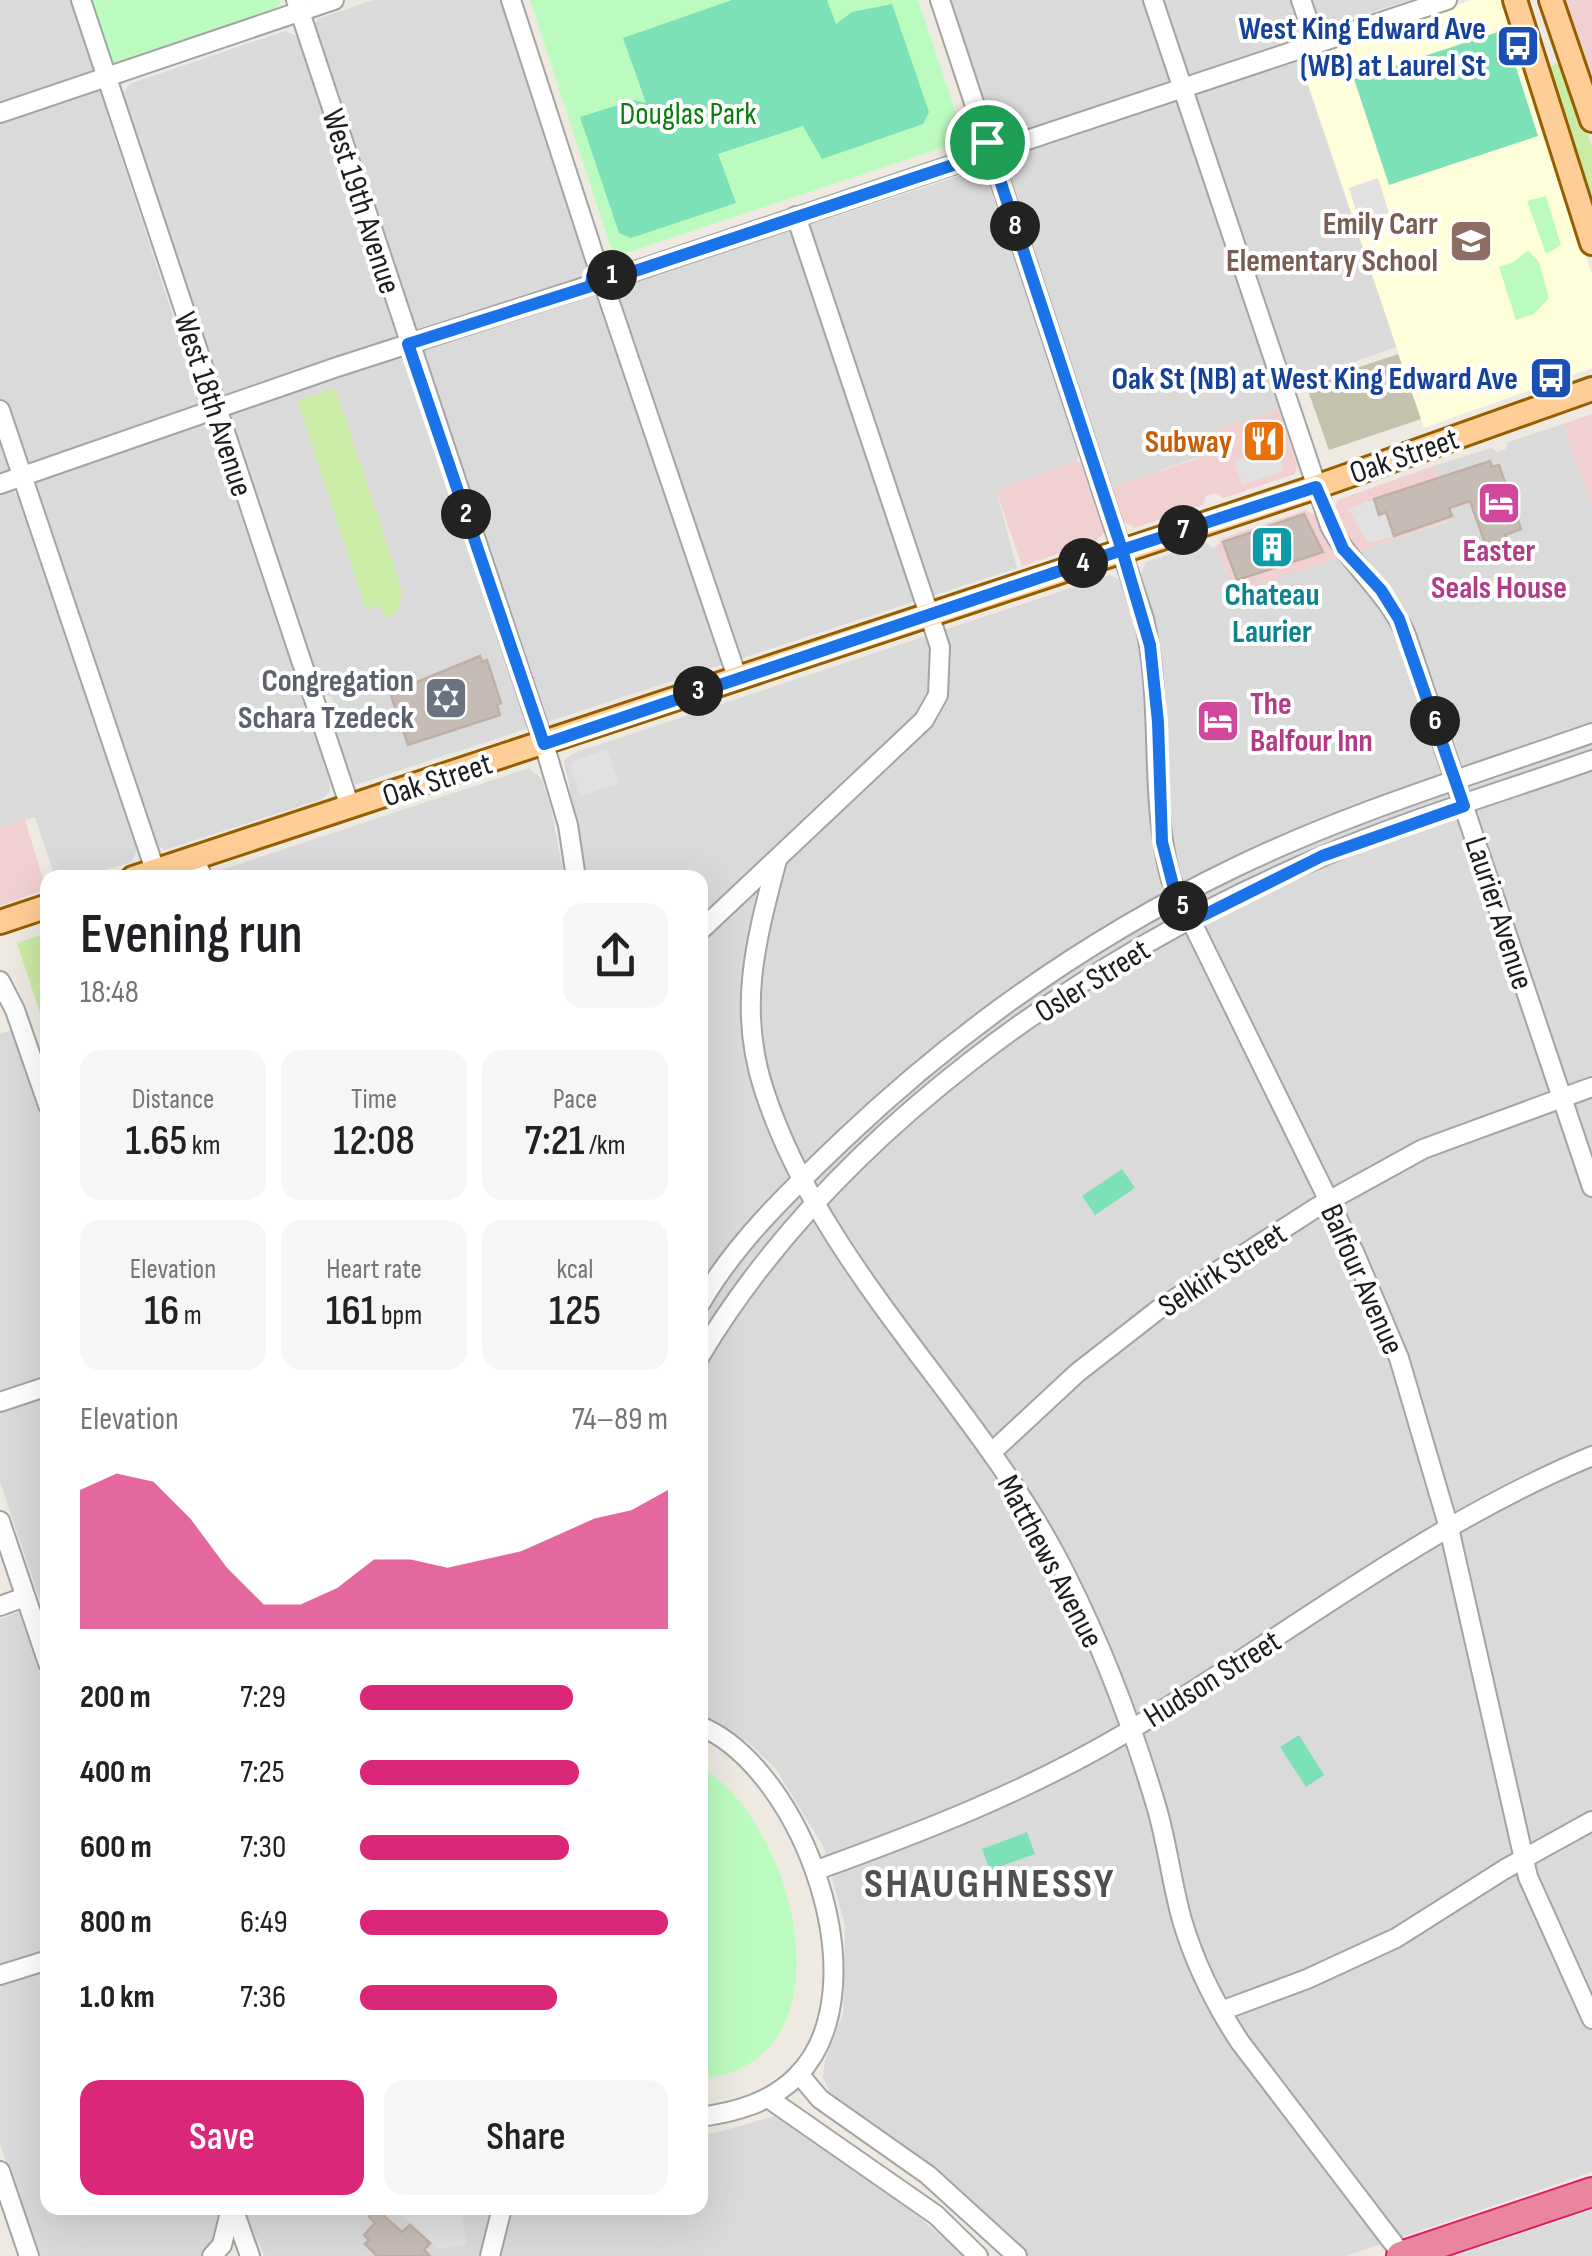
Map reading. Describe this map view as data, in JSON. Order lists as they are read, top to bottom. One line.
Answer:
{"streets":{"main road":["Oak Street"],"street":["West 19th Avenue","West 18th Avenue","Laurier Avenue","Osler Street","Selkirk Street","Balfour Avenue","Matthews Avenue","Hudson Street"]},"crossings":[["West 19th Avenue","Oak Street"],["West 18th Avenue","Oak Street"],["Oak Street","Laurier Avenue"],["Oak Street","Balfour Avenue"],["Laurier Avenue","Osler Street"],["Laurier Avenue","Selkirk Street"],["Osler Street","Balfour Avenue"],["Osler Street","Matthews Avenue"],["Selkirk Street","Balfour Avenue"],["Selkirk Street","Matthews Avenue"],["Balfour Avenue","Hudson Street"],["Matthews Avenue","Hudson Street"]],"districts":["SHAUGHNESSY"],"parks":["Douglas Park"],"places":{"bus stop":["West King Edward Ave (WB) at Laurel St","Oak St (NB) at West King Edward Ave"],"school or university":["Emily Carr Elementary School"],"restaurant":["Subway"],"hotel":["Easter Seals House","The Balfour Inn"],"building":["Chateau Laurier"],"synagogue":["Congregation Schara Tzedeck"]},"page":{"pins":["8","1","2","7","4","3","6","5"],"heading":["Evening run","18:48"],"stats":[["Distance","1.65 km"],["Time","12:08"],["Pace","7:21 /km"],["Elevation","16 m"],["Heart rate","161 bpm"],["kcal","125"]],"chart":["Elevation","74–89 m"],"list":[{"name":"200 m","note":"7:29"},{"name":"400 m","note":"7:25"},{"name":"600 m","note":"7:30"},{"name":"800 m","note":"6:49"},{"name":"1.0 km","note":"7:36"}],"buttons":["Save","Share"]}}
